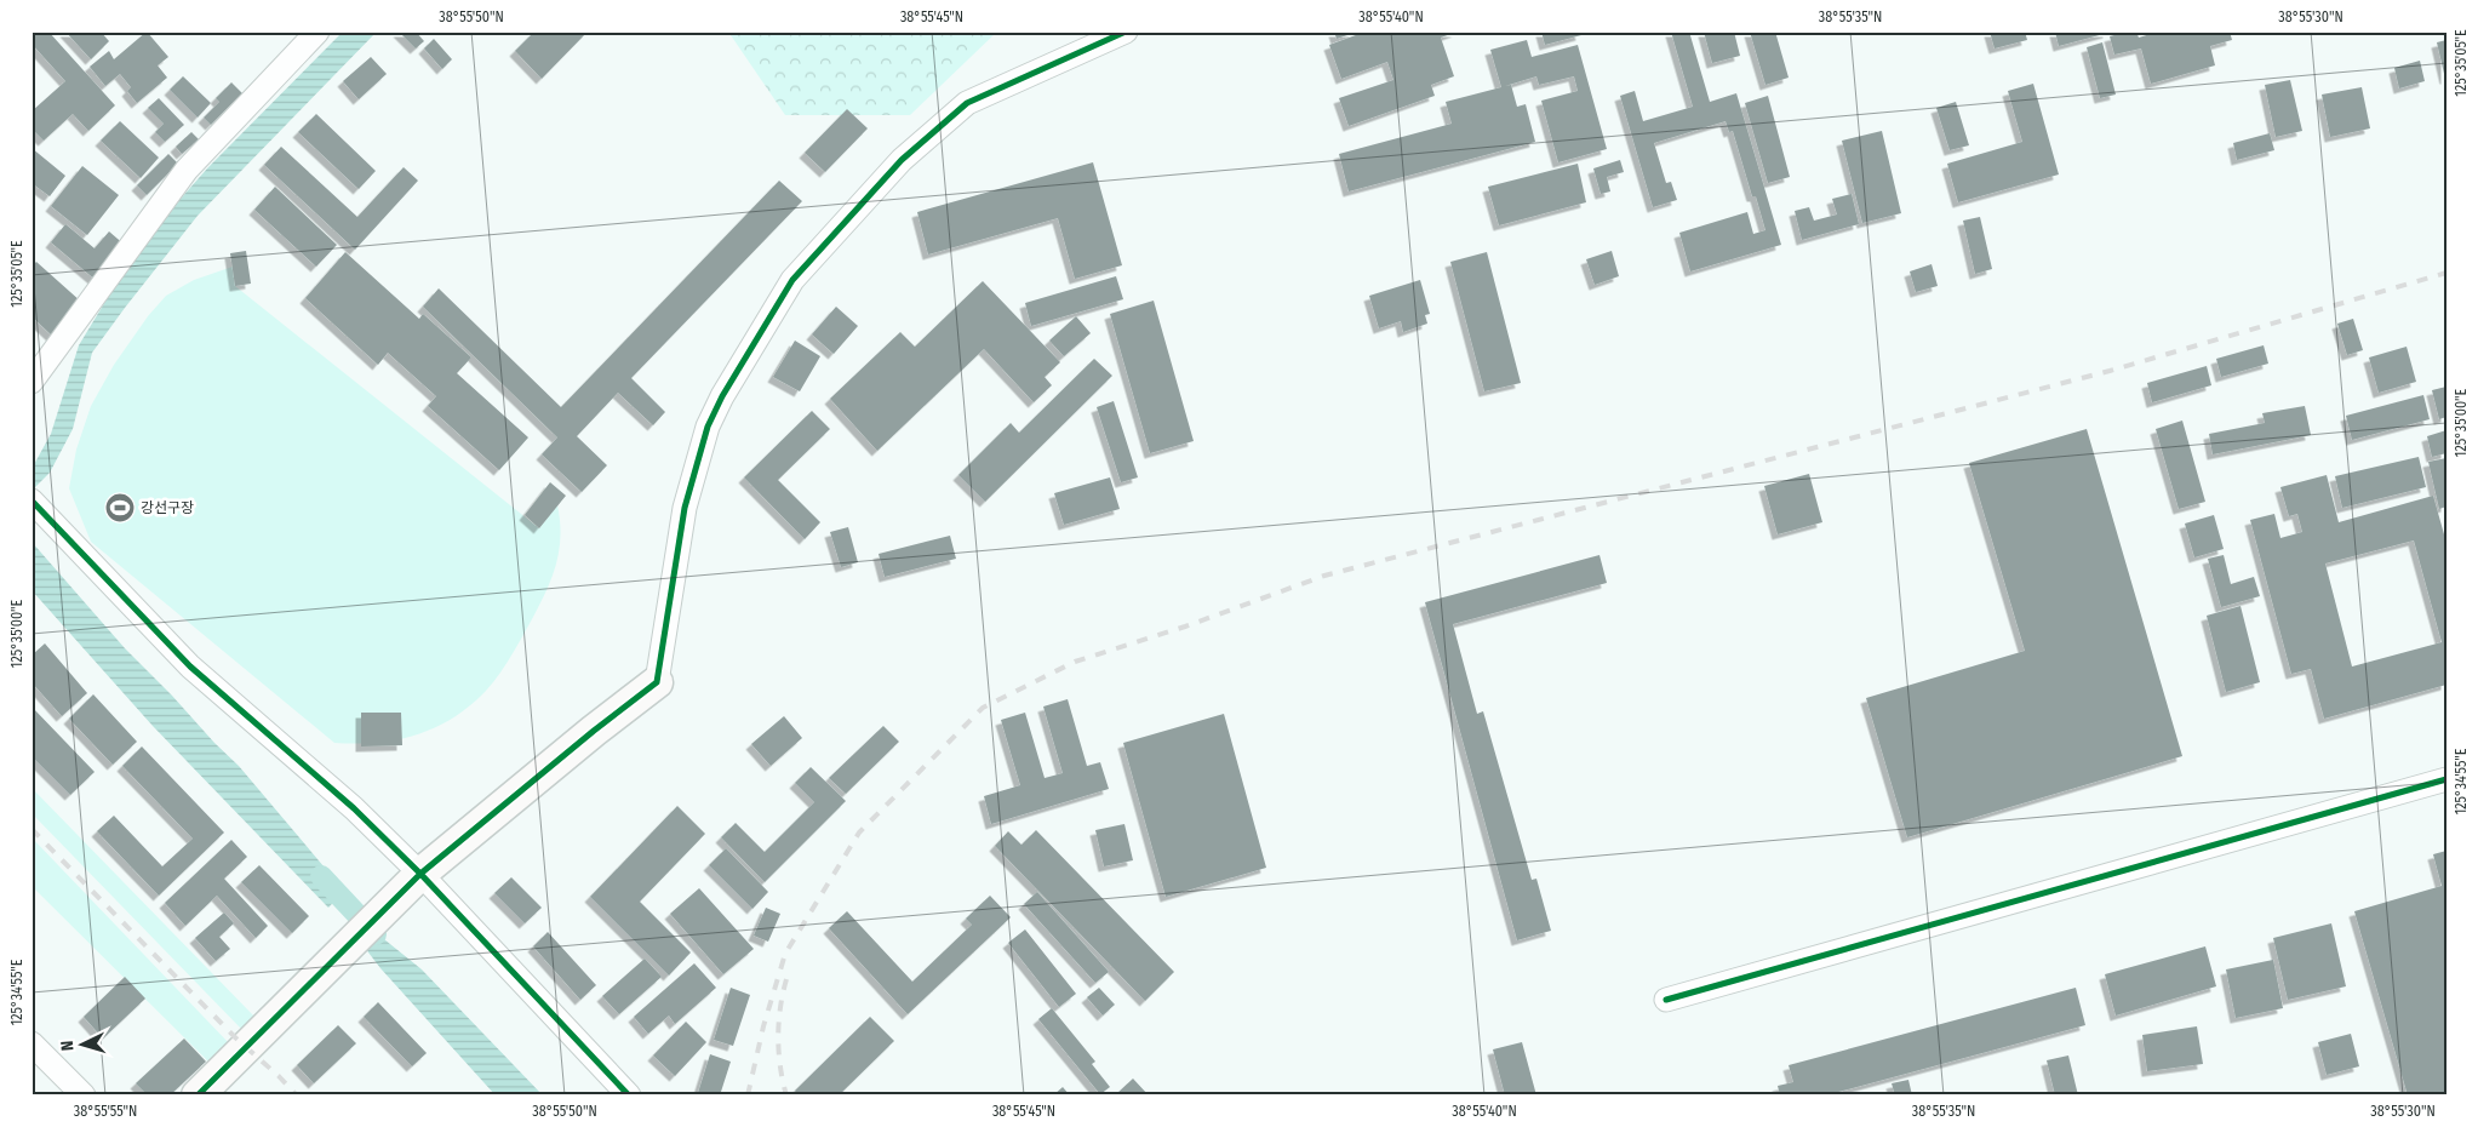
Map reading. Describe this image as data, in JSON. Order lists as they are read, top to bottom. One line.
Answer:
{"places":{"sports":["강선구장"]},"north":"left","coordinates":["38°55'50\"N","38°55'45\"N","38°55'40\"N","38°55'35\"N","38°55'30\"N","125°35'05\"E","125°35'00\"E","125°34'55\"E","38°55'55\"N"]}
